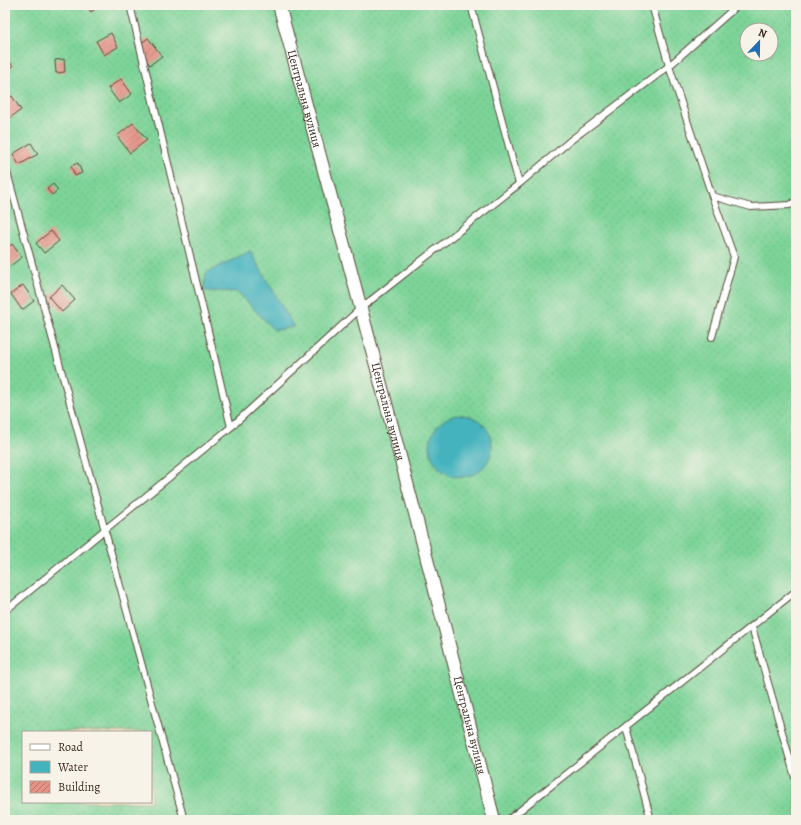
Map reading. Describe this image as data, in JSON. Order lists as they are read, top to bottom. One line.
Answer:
{"streets":{"street":["Центральна вулиця"]},"legend":["Road","Water","Building"],"north":"top"}
